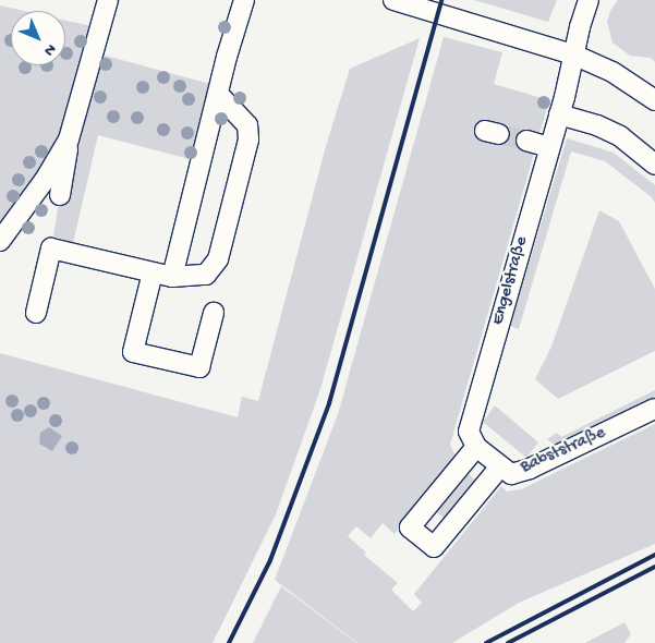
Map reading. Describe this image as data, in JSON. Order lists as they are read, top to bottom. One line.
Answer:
{"streets":{"street":["Engelstraße","Babststraße"]},"crossings":[["Engelstraße","Babststraße"]],"north":"bottom right"}
